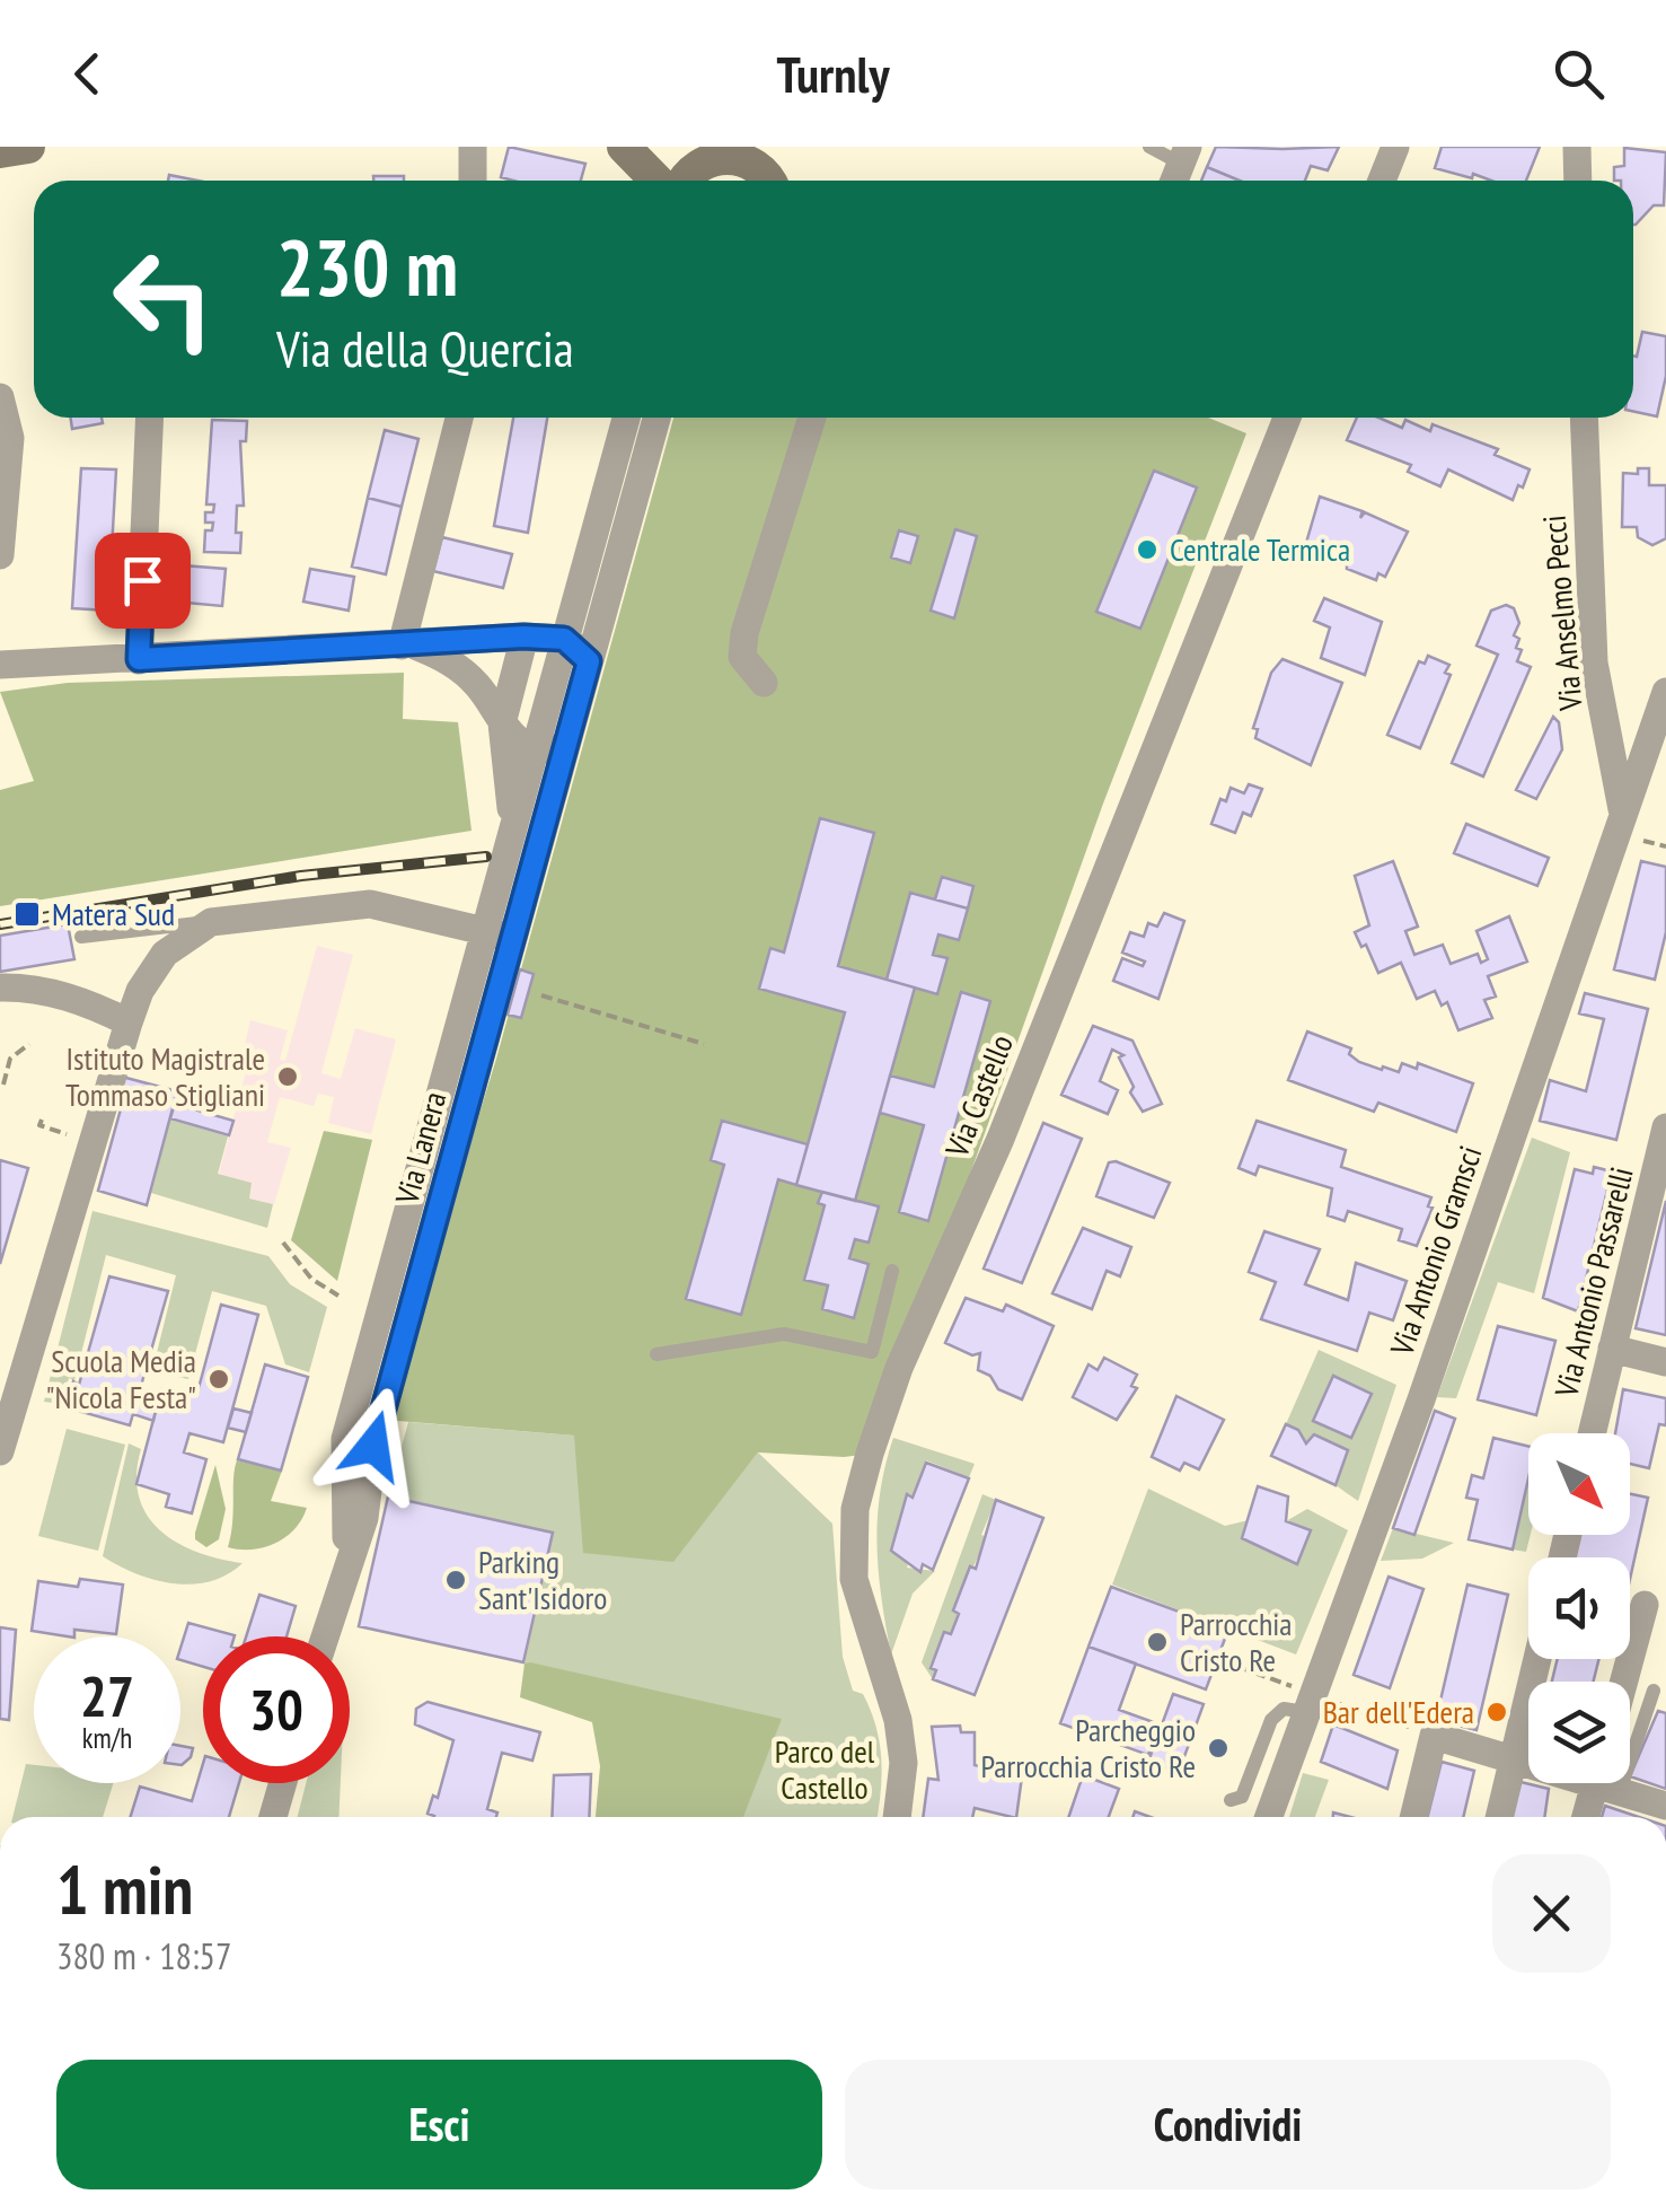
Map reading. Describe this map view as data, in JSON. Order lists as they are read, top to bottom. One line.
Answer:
{"streets":{"street":["Via Anselmo Pecci","Via Castello","Via Lanera","Via Antonio Gramsci","Via Antonio Passarelli"]},"crossings":[["Via Anselmo Pecci","Via Antonio Gramsci"]],"parks":["Parco del Castello"],"places":{"other":["Centrale Termica","Istituto Magistrale Tommaso Stigliani","Scuola Media \"Nicola Festa\"","Parking Sant'Isidoro","Parrocchia Cristo Re","Bar dell'Edera","Parcheggio Parrocchia Cristo Re"],"transit":["Matera Sud"]},"north":"bottom right","page":{"header":"Turnly","turn":["230 m","Via della Quercia"],"speed":"27 km/h","limit":"30","heading":["1 min","380 m · 18:57"],"buttons":["Esci","Condividi"]}}
